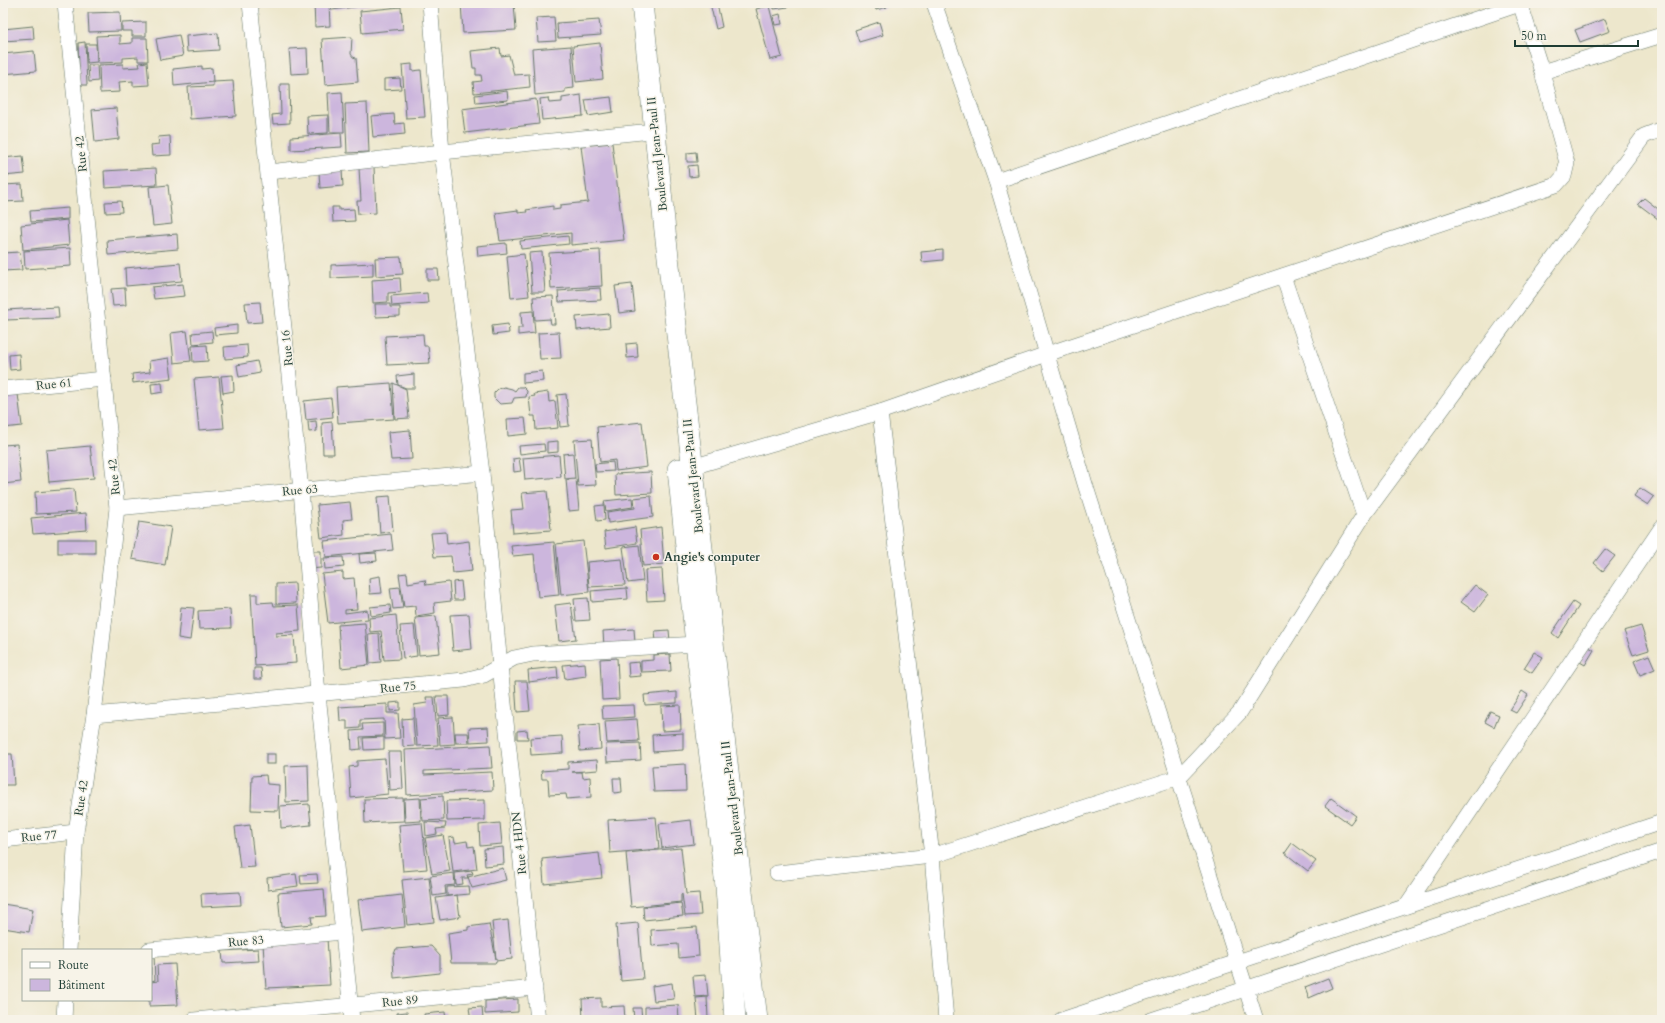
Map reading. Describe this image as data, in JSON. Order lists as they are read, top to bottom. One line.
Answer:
{"streets":{"main road":["Boulevard Jean-Paul II"],"street":["Rue 42","Rue 16","Rue 61","Rue 63","Rue 75","Rue 77","Rue 4 HDN","Rue 83","Rue 89"]},"crossings":[["Rue 42","Rue 61"],["Rue 42","Rue 63"],["Rue 42","Rue 75"],["Rue 42","Rue 77"],["Boulevard Jean-Paul II","Rue 75"],["Rue 16","Rue 63"],["Rue 16","Rue 75"],["Rue 16","Rue 83"],["Rue 16","Rue 89"],["Rue 63","Rue 4 HDN"],["Rue 75","Rue 4 HDN"],["Rue 4 HDN","Rue 89"]],"places":["Angie's computer"],"legend":["Route","Bâtiment"],"scale_bar":"50 m"}
